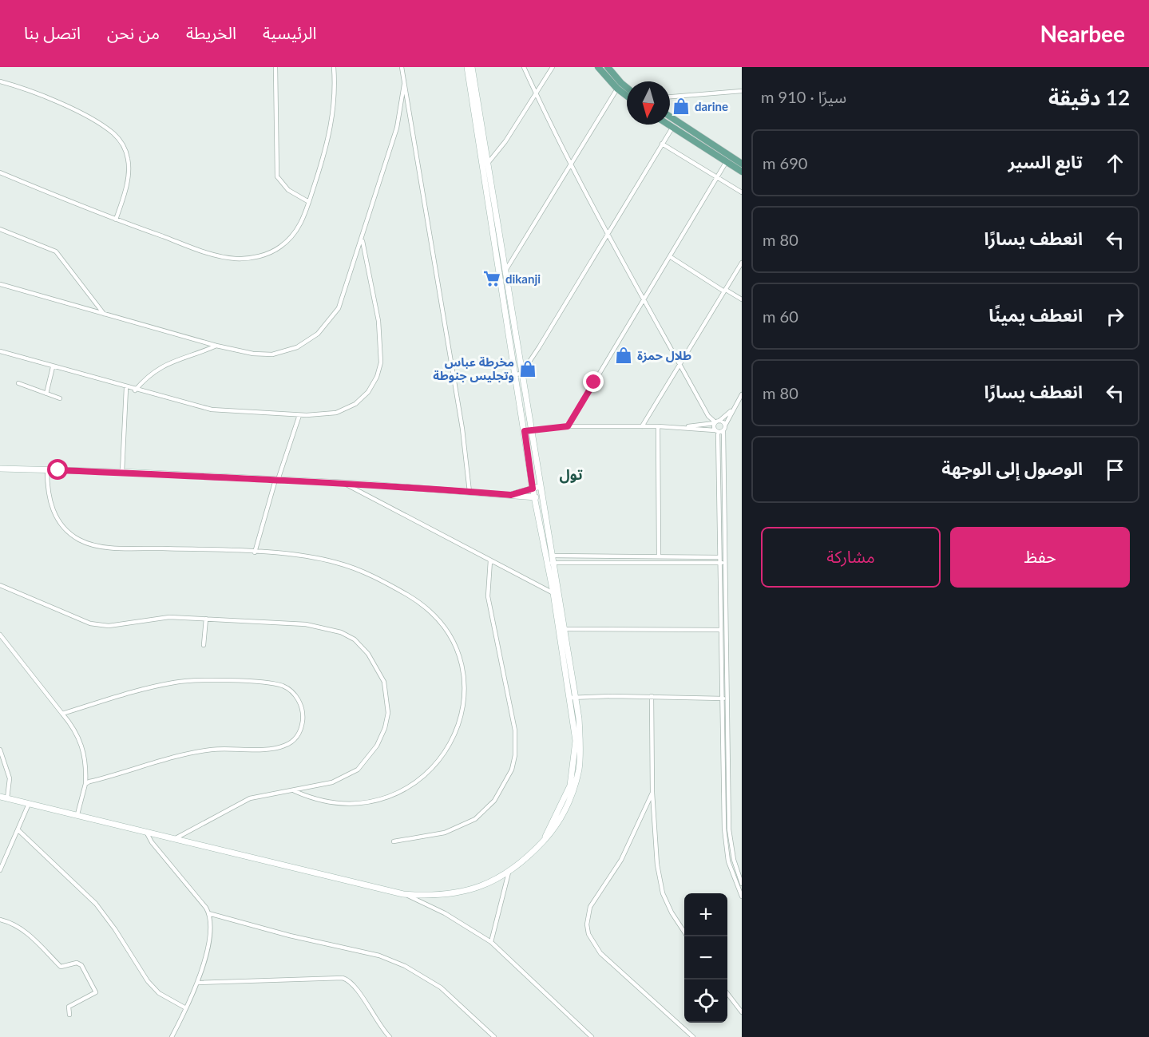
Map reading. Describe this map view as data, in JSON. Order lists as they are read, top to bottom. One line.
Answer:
{"districts":["تول"],"places":{"shop":["darine","طلال حمزة","مخرطة عباس وتجليس جنوطة"],"supermarket":["dikanji"]},"north":"bottom","page":{"header":"Nearbee","nav":["الرئيسية","الخريطة","من نحن","اتصل بنا"],"heading":["12 دقيقة","سيرًا · 910 m"],"list":[["تابع السير","690 m"],["انعطف يسارًا","80 m"],["انعطف يمينًا","60 m"],["انعطف يسارًا","80 m"],"الوصول إلى الوجهة"],"buttons":["حفظ","مشاركة"],"map_buttons":["+","−"]}}
